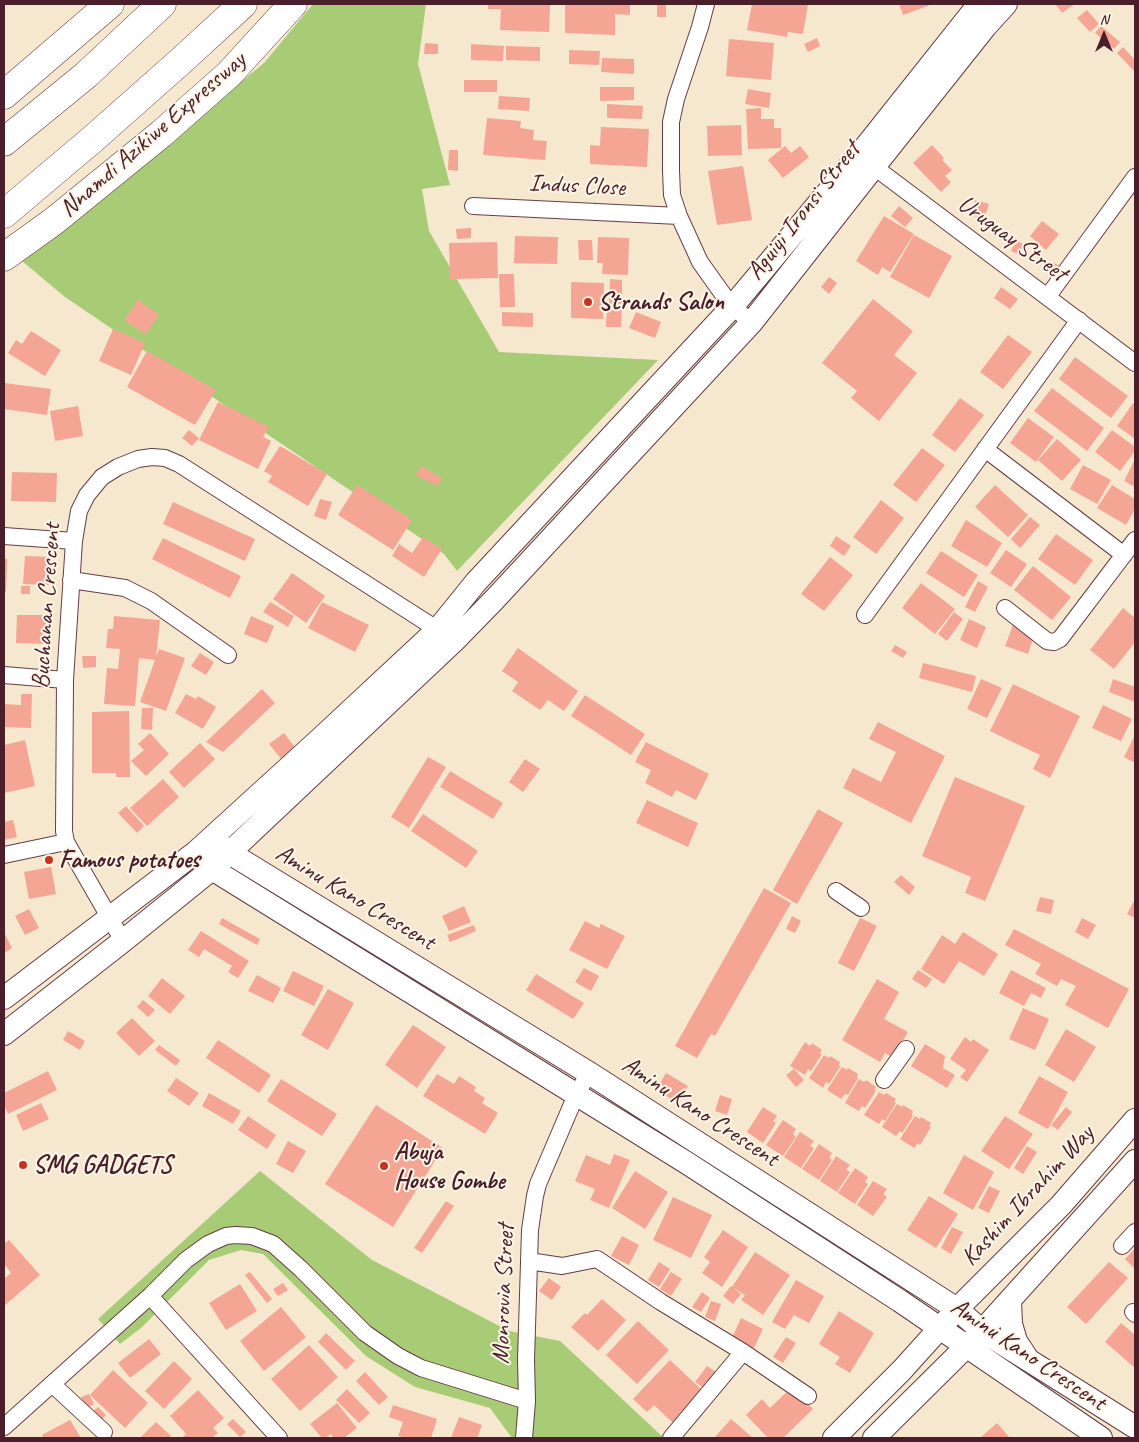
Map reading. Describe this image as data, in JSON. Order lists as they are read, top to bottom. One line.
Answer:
{"streets":{"highway":["Nnamdi Azikiwe Expressway"],"main road":["Aguiyi Ironsi Street","Aminu Kano Crescent","Kashim Ibrahim Way"],"street":["Indus Close","Uruguay Street","Buchanan Crescent","Monrovia Street"]},"crossings":[["Aguiyi Ironsi Street","Uruguay Street"],["Aguiyi Ironsi Street","Aminu Kano Crescent"],["Buchanan Crescent","Aminu Kano Crescent"],["Aminu Kano Crescent","Kashim Ibrahim Way"],["Aminu Kano Crescent","Monrovia Street"]],"places":["Strands Salon","Famous potatoes","SMG GADGETS","Abuja House Gombe"],"north":"top"}
